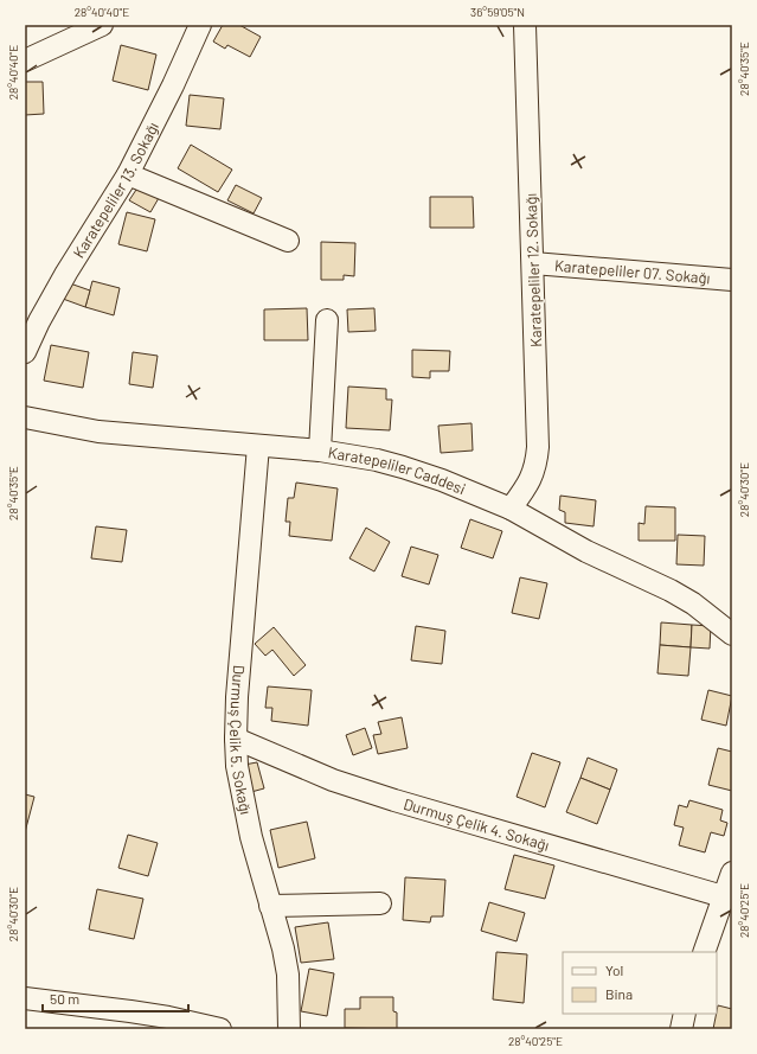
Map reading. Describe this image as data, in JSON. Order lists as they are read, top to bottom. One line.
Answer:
{"streets":{"street":["Karatepeliler 13. Sokağı","Karatepeliler 12. Sokağı","Karatepeliler 07. Sokağı","Karatepeliler Caddesi","Durmuş Çelik 5. Sokağı","Durmuş Çelik 4. Sokağı"]},"crossings":[["Karatepeliler 12. Sokağı","Karatepeliler 07. Sokağı"],["Karatepeliler 12. Sokağı","Karatepeliler Caddesi"],["Karatepeliler Caddesi","Durmuş Çelik 5. Sokağı"],["Durmuş Çelik 5. Sokağı","Durmuş Çelik 4. Sokağı"]],"legend":["Yol","Bina"],"scale_bar":"50 m","coordinates":["28°40'40\"E","36°59'05\"N","28°40'35\"E","28°40'30\"E","28°40'25\"E"]}
